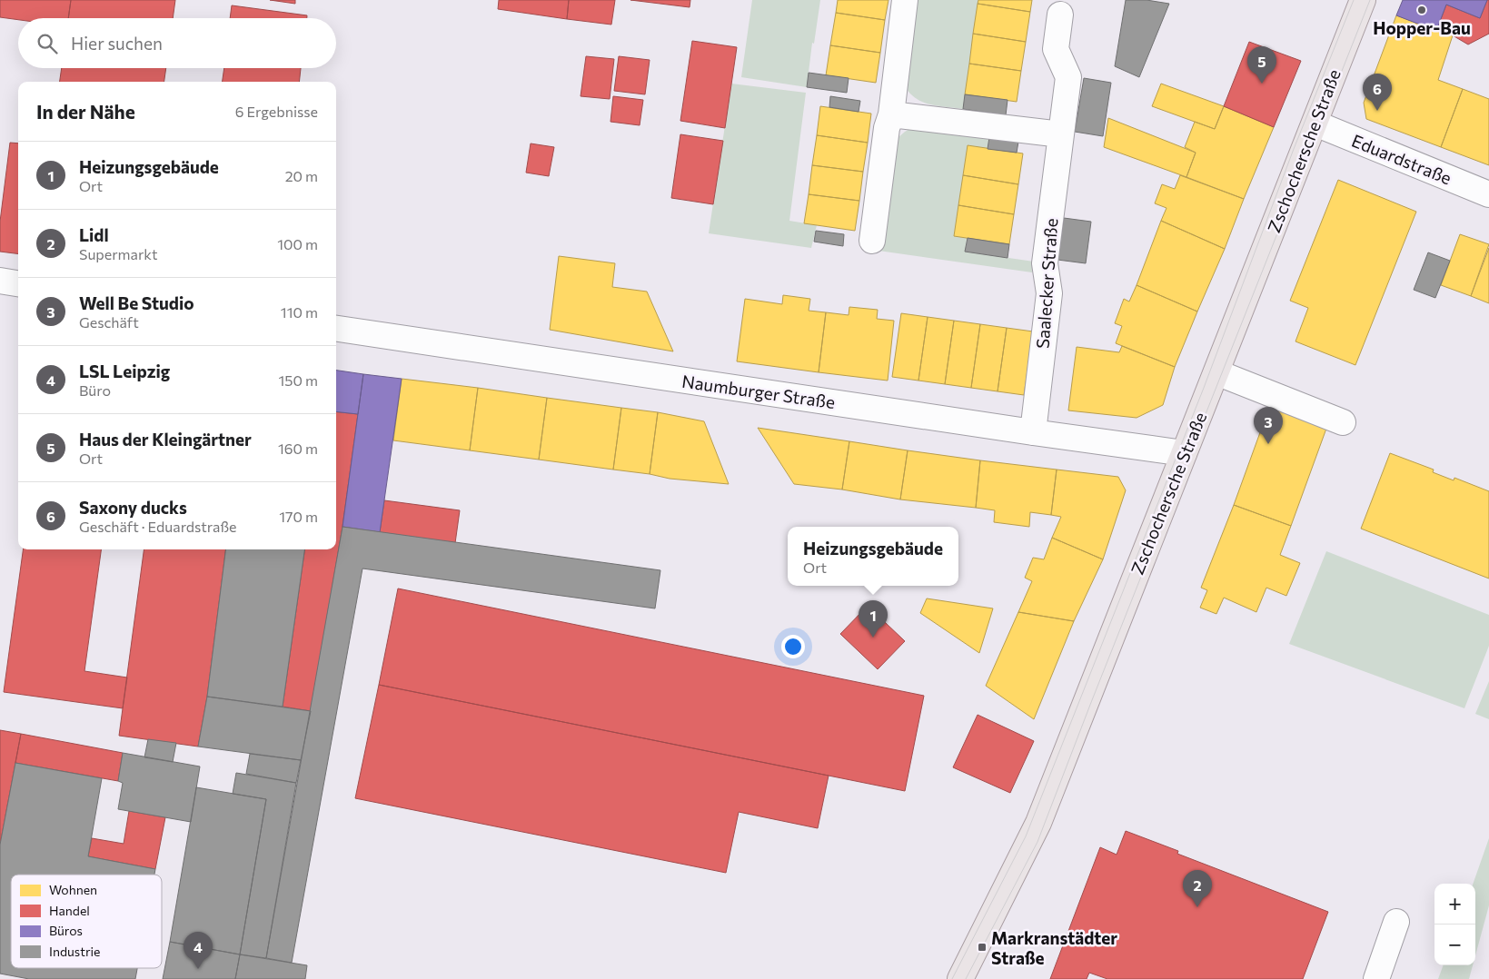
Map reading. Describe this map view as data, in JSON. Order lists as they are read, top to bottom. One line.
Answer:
{"streets":{"main road":["Zschochersche Straße"],"street":["Eduardstraße","Saalecker Straße","Naumburger Straße"]},"crossings":[["Zschochersche Straße","Eduardstraße"],["Zschochersche Straße","Naumburger Straße"],["Saalecker Straße","Naumburger Straße"]],"places":{"other":["Hopper-Bau"],"transit":["Markranstädter Straße"]},"legend":["Wohnen","Handel","Büros","Industrie"],"page":{"search":"Hier suchen","pins":["5","6","3","1","2","4"],"heading":["In der Nähe","6 Ergebnisse"],"list":[{"mark":"1","name":"Heizungsgebäude","note":"Ort","value":"20 m"},{"mark":"2","name":"Lidl","note":"Supermarkt","value":"100 m"},{"mark":"3","name":"Well Be Studio","note":"Geschäft","value":"110 m"},{"mark":"4","name":"LSL Leipzig","note":"Büro","value":"150 m"},{"mark":"5","name":"Haus der Kleingärtner","note":"Ort","value":"160 m"},{"mark":"6","name":"Saxony ducks","note":"Geschäft · Eduardstraße","value":"170 m"}],"popup":["Heizungsgebäude","Ort"],"map_buttons":["+","−"]}}
